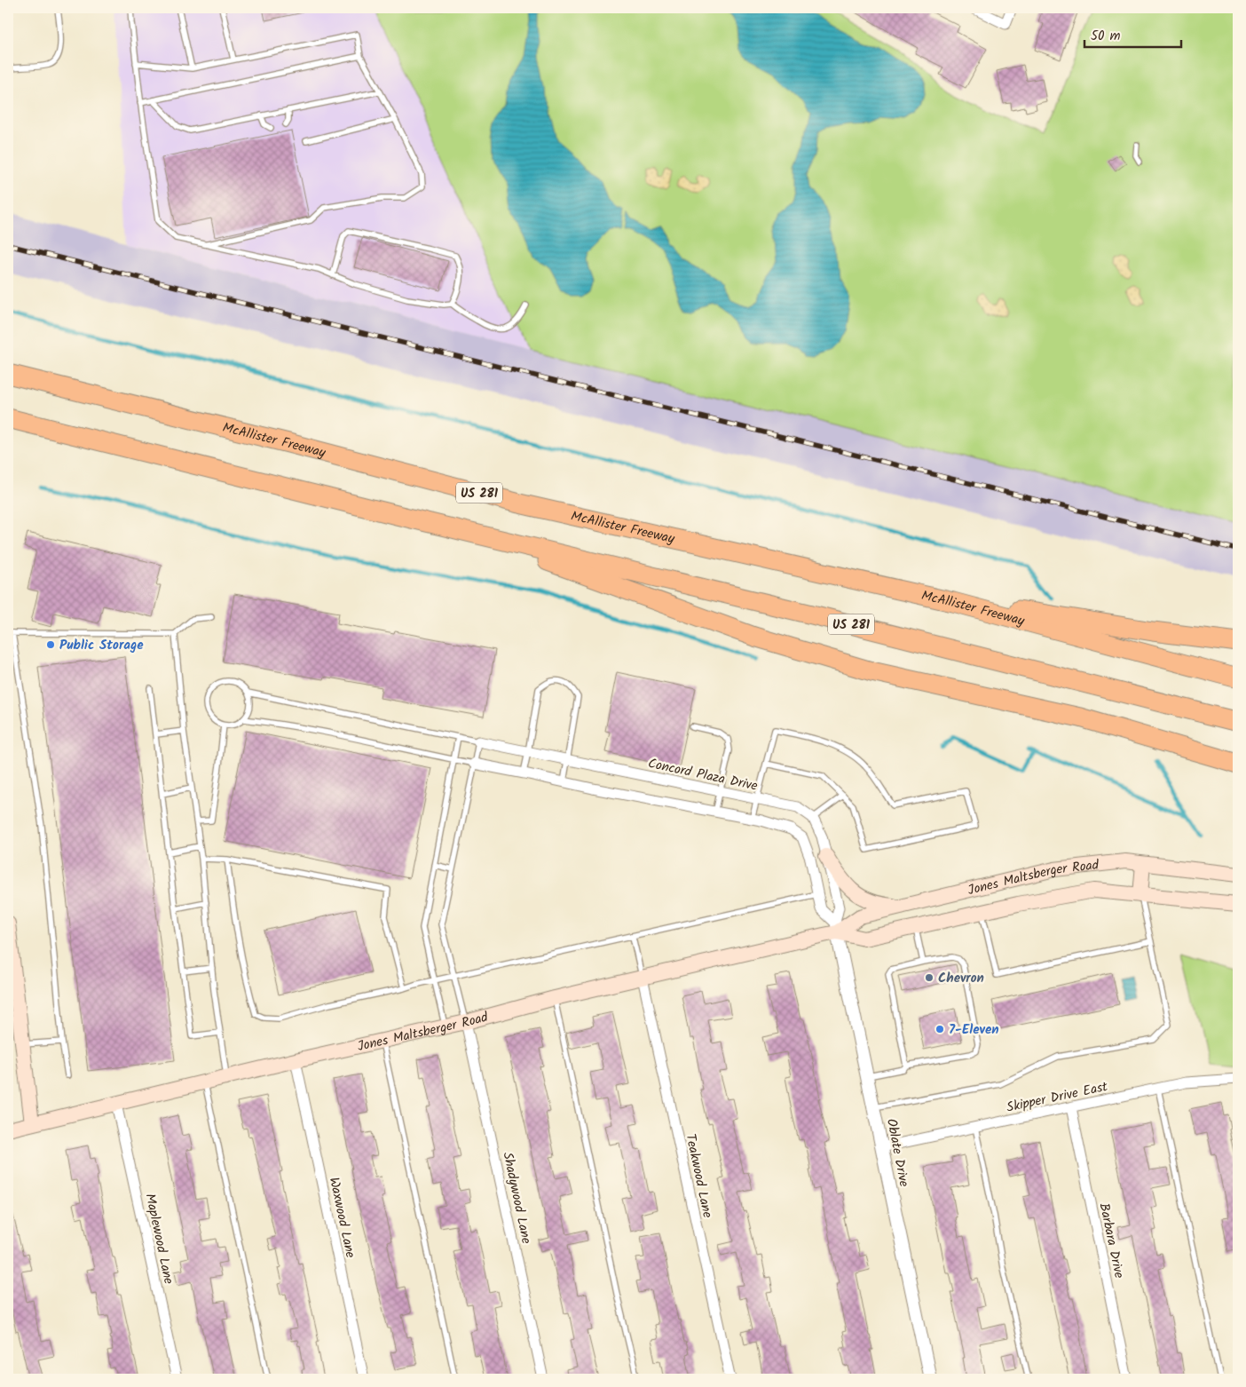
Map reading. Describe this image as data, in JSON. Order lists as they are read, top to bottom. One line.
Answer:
{"streets":{"highway":["McAllister Freeway","US 281"],"main road":["Jones Maltsberger Road"],"street":["Concord Plaza Drive","Skipper Drive East","Oblate Drive","Teakwood Lane","Shadywood Lane","Waxwood Lane","Maplewood Lane","Barbara Drive"]},"crossings":[["Jones Maltsberger Road","Oblate Drive"],["Jones Maltsberger Road","Teakwood Lane"],["Jones Maltsberger Road","Shadywood Lane"],["Jones Maltsberger Road","Waxwood Lane"],["Jones Maltsberger Road","Maplewood Lane"],["Skipper Drive East","Oblate Drive"],["Skipper Drive East","Barbara Drive"]],"places":["Public Storage","Chevron","7-Eleven"],"scale_bar":"50 m"}
